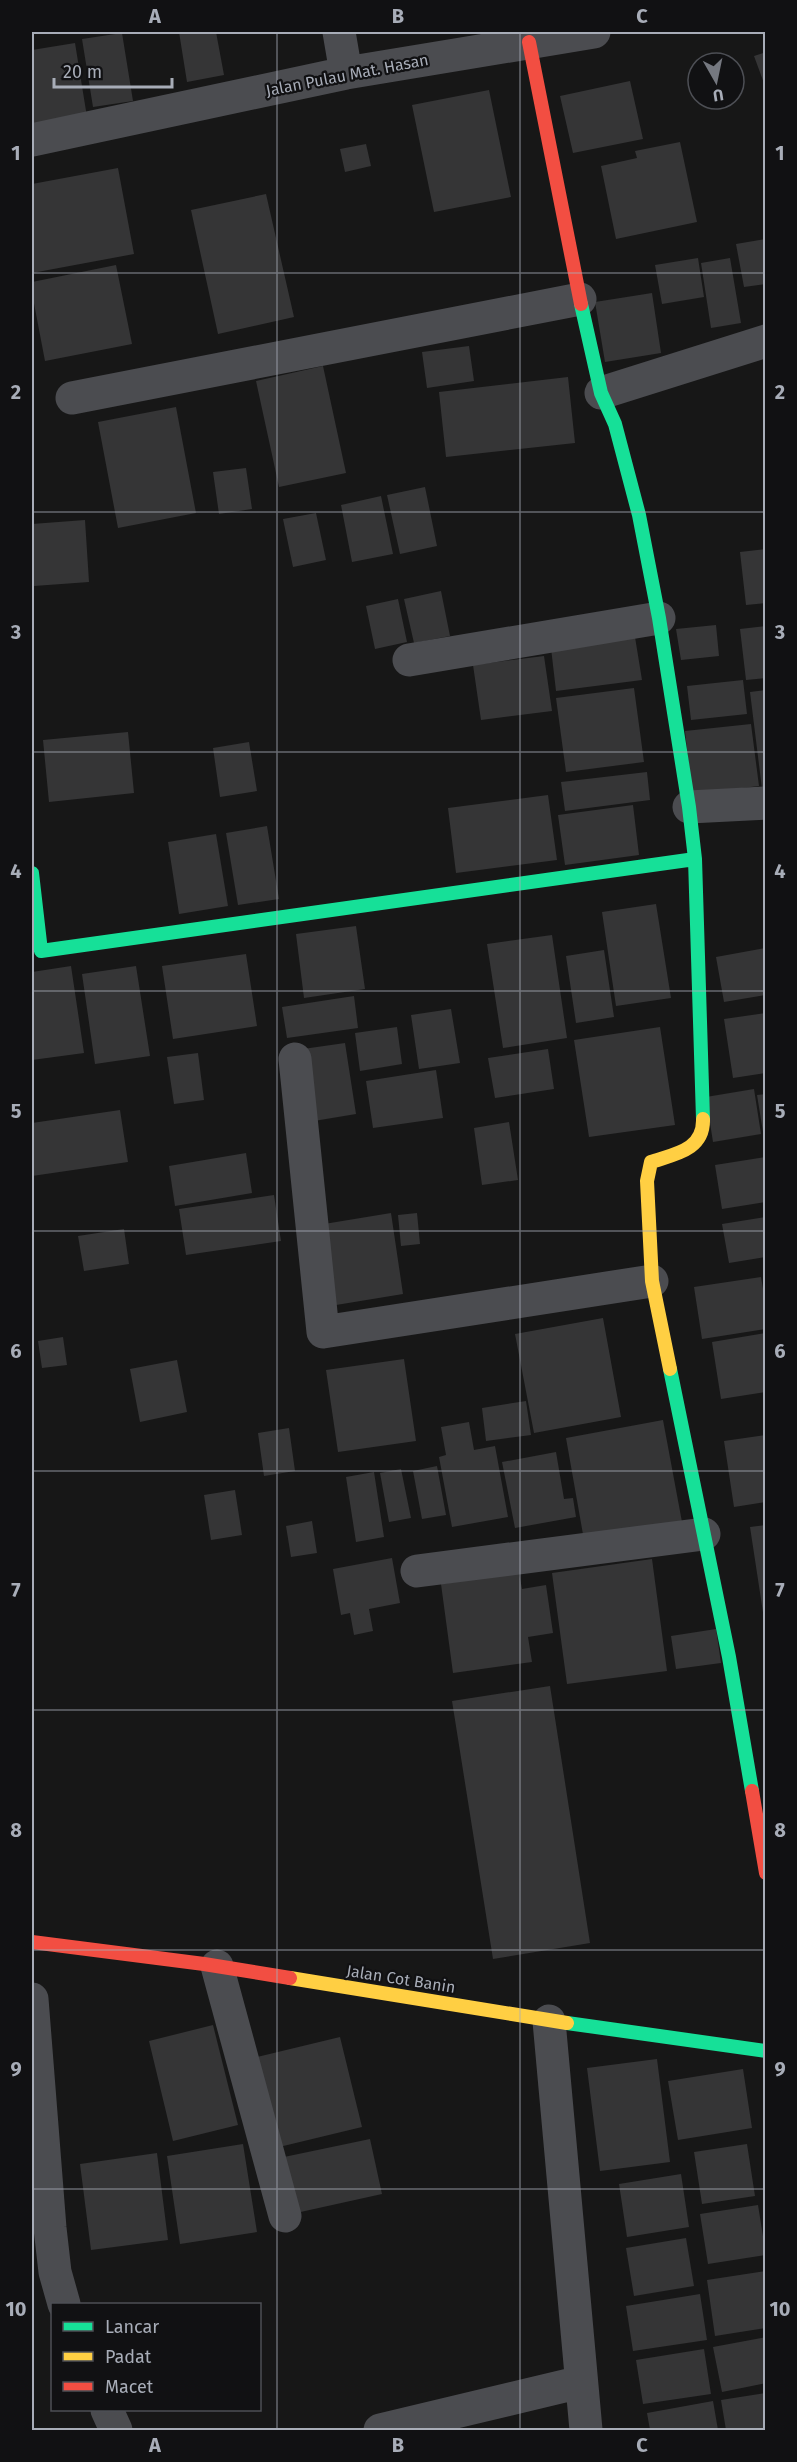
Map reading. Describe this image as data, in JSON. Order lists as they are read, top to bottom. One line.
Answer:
{"streets":{"street":["Jalan Pulau Mat. Hasan","Jalan Cot Banin"]},"legend":["Lancar","Padat","Macet"],"scale_bar":"20 m","north":"bottom","grid":{"columns":["A","B","C"],"rows":["1","2","3","4","5","6","7","8","9","10"]}}
